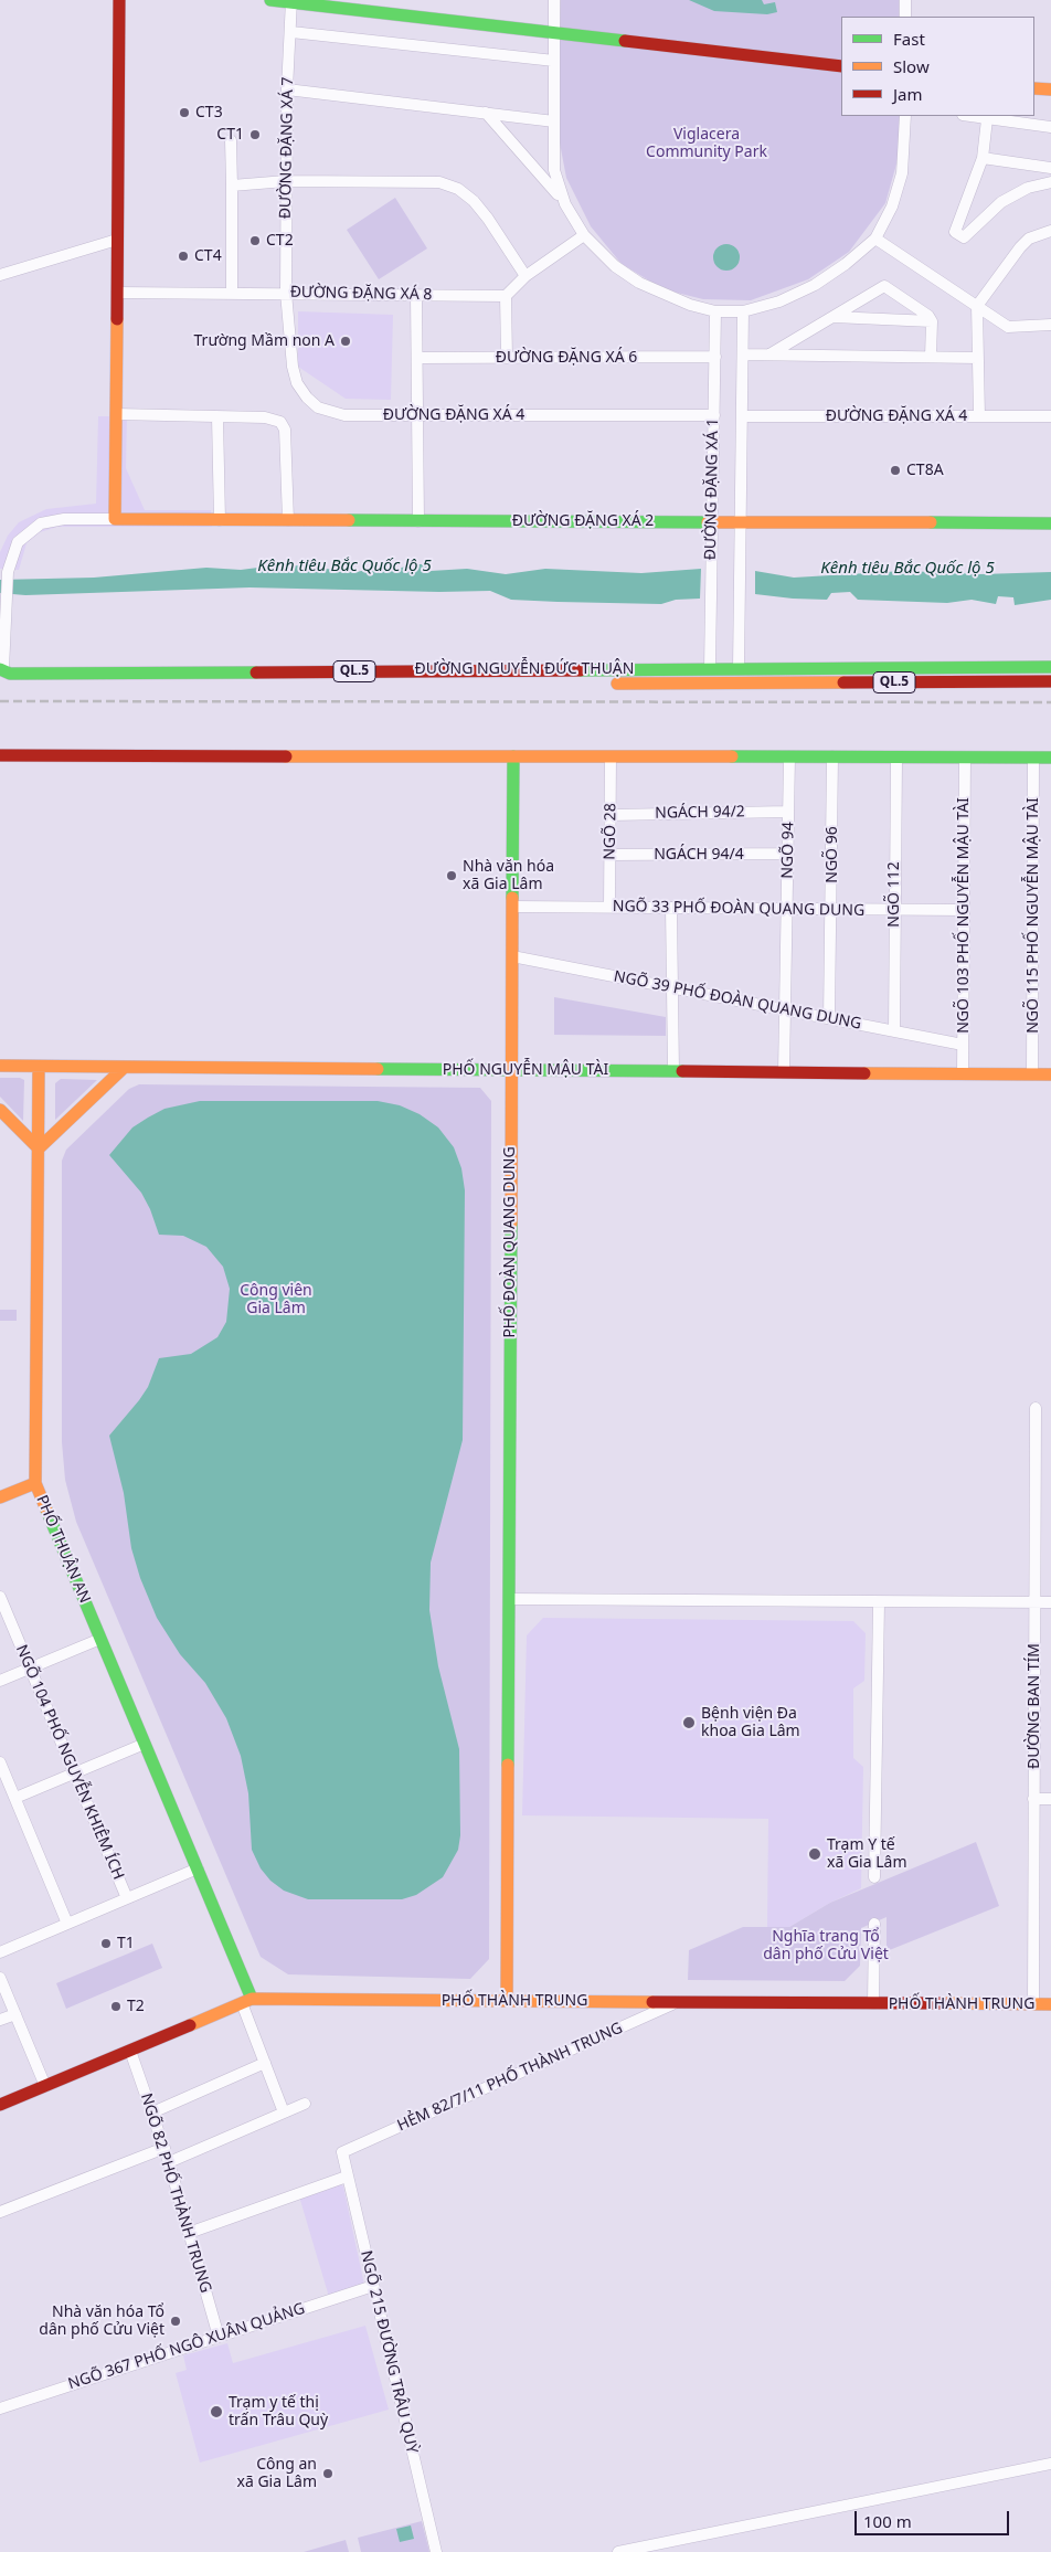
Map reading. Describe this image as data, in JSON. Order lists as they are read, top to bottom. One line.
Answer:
{"streets":{"main road":["ĐƯỜNG ĐẶNG XÁ 2","ĐƯỜNG NGUYỄN ĐỨC THUẬN","QL.5","PHỐ NGUYỄN MẬU TÀI","PHỐ ĐOÀN QUANG DUNG","PHỐ THUẬN AN","PHỐ THÀNH TRUNG"],"street":["ĐƯỜNG ĐẶNG XÁ 7","ĐƯỜNG ĐẶNG XÁ 8","ĐƯỜNG ĐẶNG XÁ 6","ĐƯỜNG ĐẶNG XÁ 4","ĐƯỜNG ĐẶNG XÁ 1","NGÁCH 94/2","NGÕ 28","NGÕ 94","NGÁCH 94/4","NGÕ 96","NGÕ 112","NGÕ 33 PHỐ ĐOÀN QUANG DUNG","NGÕ 103 PHỐ NGUYỄN MẬU TÀI","NGÕ 115 PHỐ NGUYỄN MẬU TÀI","NGÕ 39 PHỐ ĐOÀN QUANG DUNG","ĐƯỜNG BAN TÍM","NGÕ 104 PHỐ NGUYỄN KHIÊM ÍCH","HẺM 82/7/11 PHỐ THÀNH TRUNG","NGÕ 82 PHỐ THÀNH TRUNG","NGÕ 367 PHỐ NGÔ XUÂN QUẢNG","NGÕ 215 ĐƯỜNG TRÂU QUỲ"]},"crossings":[["ĐƯỜNG ĐẶNG XÁ 7","ĐƯỜNG ĐẶNG XÁ 8"],["ĐƯỜNG ĐẶNG XÁ 7","ĐƯỜNG ĐẶNG XÁ 4"],["ĐƯỜNG ĐẶNG XÁ 8","ĐƯỜNG ĐẶNG XÁ 4"],["ĐƯỜNG ĐẶNG XÁ 6","ĐƯỜNG ĐẶNG XÁ 1"],["ĐƯỜNG ĐẶNG XÁ 4","ĐƯỜNG ĐẶNG XÁ 1"],["ĐƯỜNG ĐẶNG XÁ 1","ĐƯỜNG ĐẶNG XÁ 2"],["ĐƯỜNG ĐẶNG XÁ 1","ĐƯỜNG NGUYỄN ĐỨC THUẬN"],["NGÁCH 94/2","NGÕ 28"],["NGÁCH 94/2","NGÕ 94"],["NGÕ 28","NGÁCH 94/4"],["NGÕ 28","NGÕ 33 PHỐ ĐOÀN QUANG DUNG"],["NGÕ 94","NGÁCH 94/4"],["NGÕ 94","NGÕ 33 PHỐ ĐOÀN QUANG DUNG"],["NGÕ 94","NGÕ 39 PHỐ ĐOÀN QUANG DUNG"],["NGÕ 94","PHỐ NGUYỄN MẬU TÀI"],["NGÕ 96","NGÕ 33 PHỐ ĐOÀN QUANG DUNG"],["NGÕ 96","NGÕ 39 PHỐ ĐOÀN QUANG DUNG"],["NGÕ 112","NGÕ 33 PHỐ ĐOÀN QUANG DUNG"],["NGÕ 112","NGÕ 39 PHỐ ĐOÀN QUANG DUNG"],["NGÕ 33 PHỐ ĐOÀN QUANG DUNG","NGÕ 103 PHỐ NGUYỄN MẬU TÀI"],["NGÕ 33 PHỐ ĐOÀN QUANG DUNG","PHỐ ĐOÀN QUANG DUNG"],["NGÕ 103 PHỐ NGUYỄN MẬU TÀI","NGÕ 39 PHỐ ĐOÀN QUANG DUNG"],["NGÕ 103 PHỐ NGUYỄN MẬU TÀI","PHỐ NGUYỄN MẬU TÀI"],["NGÕ 115 PHỐ NGUYỄN MẬU TÀI","PHỐ NGUYỄN MẬU TÀI"],["NGÕ 39 PHỐ ĐOÀN QUANG DUNG","PHỐ ĐOÀN QUANG DUNG"],["PHỐ NGUYỄN MẬU TÀI","PHỐ ĐOÀN QUANG DUNG"],["PHỐ NGUYỄN MẬU TÀI","PHỐ THUẬN AN"],["PHỐ ĐOÀN QUANG DUNG","PHỐ THÀNH TRUNG"],["PHỐ THUẬN AN","PHỐ THÀNH TRUNG"],["ĐƯỜNG BAN TÍM","PHỐ THÀNH TRUNG"],["PHỐ THÀNH TRUNG","HẺM 82/7/11 PHỐ THÀNH TRUNG"],["PHỐ THÀNH TRUNG","NGÕ 82 PHỐ THÀNH TRUNG"],["HẺM 82/7/11 PHỐ THÀNH TRUNG","NGÕ 215 ĐƯỜNG TRÂU QUỲ"],["NGÕ 82 PHỐ THÀNH TRUNG","NGÕ 367 PHỐ NGÔ XUÂN QUẢNG"],["NGÕ 367 PHỐ NGÔ XUÂN QUẢNG","NGÕ 215 ĐƯỜNG TRÂU QUỲ"]],"water":["Kênh tiêu Bắc Quốc lộ 5"],"parks":["Viglacera Community Park","Công viên Gia Lâm","Nghĩa trang Tổ dân phố Cửu Việt"],"places":["CT3","CT1","CT2","CT4","Trường Mầm non A","CT8A","Nhà văn hóa xã Gia Lâm","Bệnh viện Đa khoa Gia Lâm","Trạm Y tế xã Gia Lâm","T1","T2","Nhà văn hóa Tổ dân phố Cửu Việt","Trạm y tế thị trấn Trâu Quỳ","Công an xã Gia Lâm"],"legend":["Fast","Slow","Jam"],"scale_bar":"100 m"}
